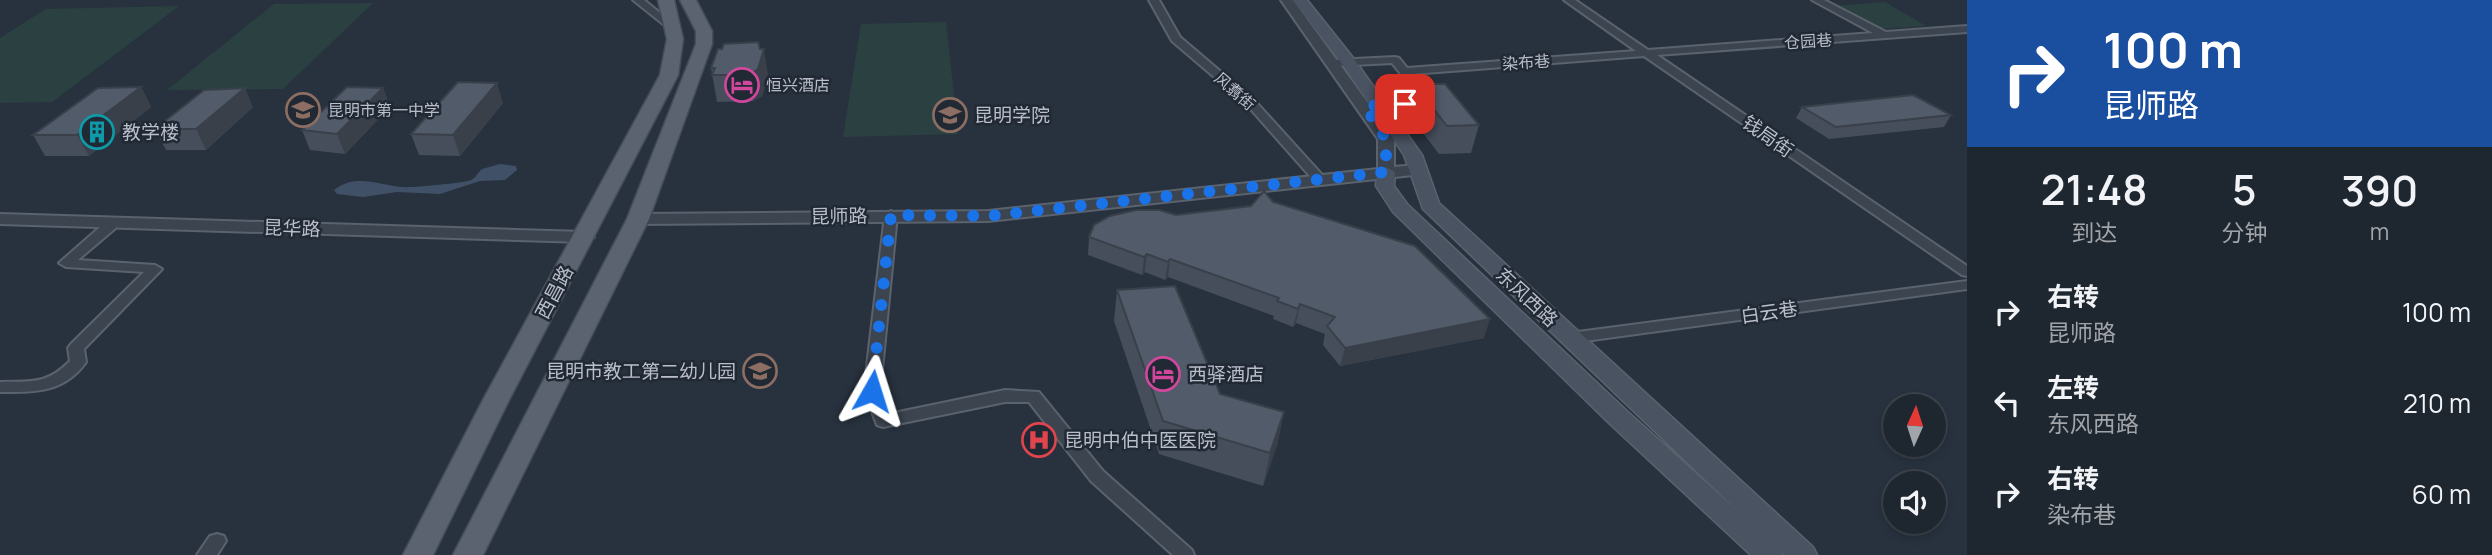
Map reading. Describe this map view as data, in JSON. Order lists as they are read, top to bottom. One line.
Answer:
{"streets":{"main road":["西昌路","东风西路"],"street":["仓园巷","染布巷","风翥街","钱局街","昆师路","昆华路","白云巷"]},"crossings":[["仓园巷","染布巷"],["仓园巷","钱局街"],["染布巷","钱局街"],["染布巷","东风西路"],["风翥街","昆师路"],["昆师路","东风西路"],["昆华路","西昌路"],["东风西路","白云巷"]],"places":{"hotel":["恒兴酒店","西驿酒店"],"school or university":["昆明市第一中学","昆明学院","昆明市教工第二幼儿园"],"building":["教学楼"],"hospital":["昆明中伯中医医院"]},"north":"top","page":{"turn":["100 m","昆师路"],"eta":["21:48","到达","5","分钟","390","m"],"list":[{"name":"右转","note":"昆师路","value":"100 m"},{"name":"左转","note":"东风西路","value":"210 m"},{"name":"右转","note":"染布巷","value":"60 m"}]}}
